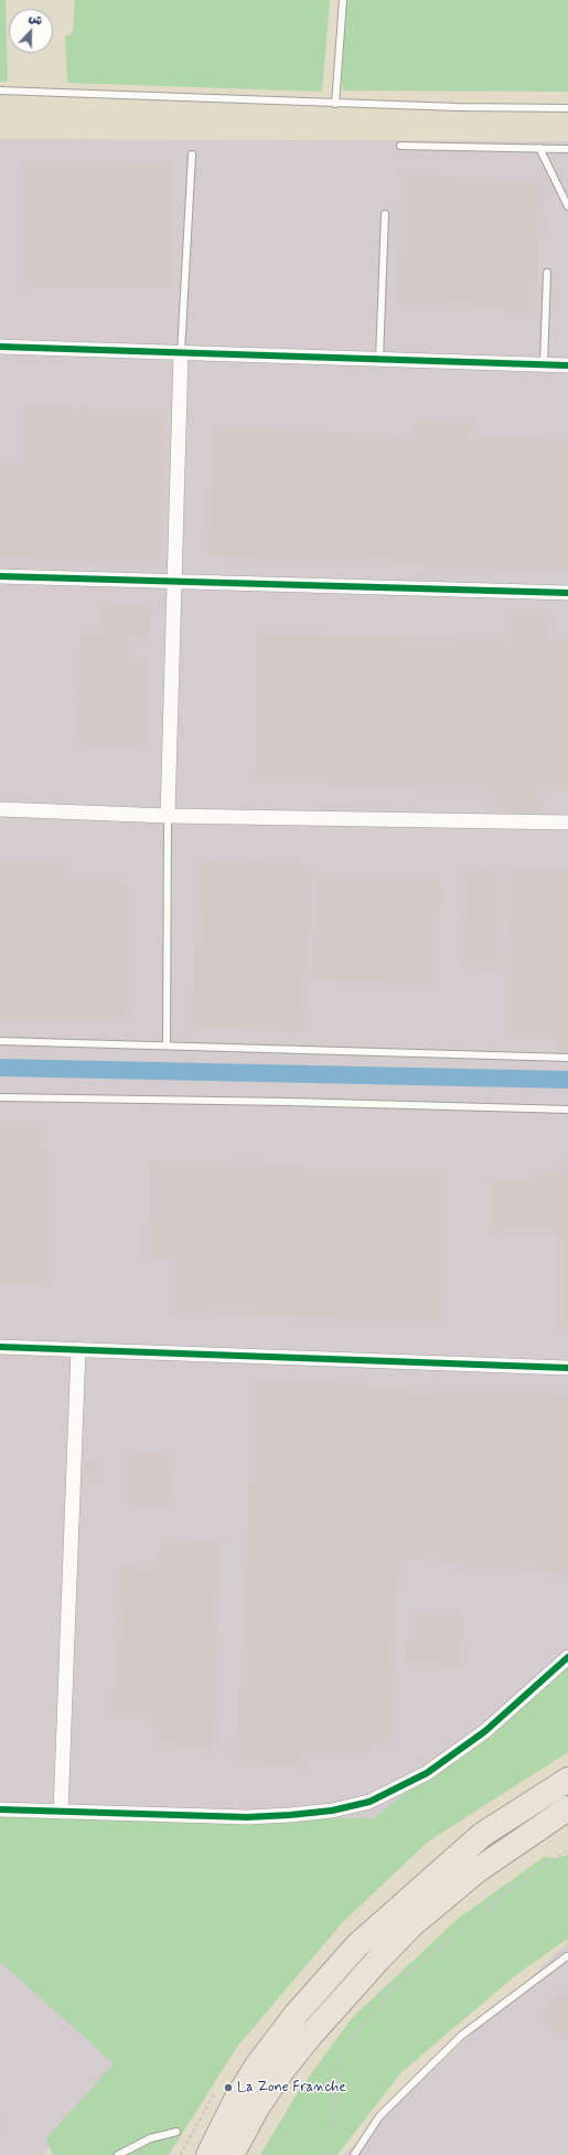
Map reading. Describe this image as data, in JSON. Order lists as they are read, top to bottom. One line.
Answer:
{"places":["La Zone Franche"],"north":"top"}
